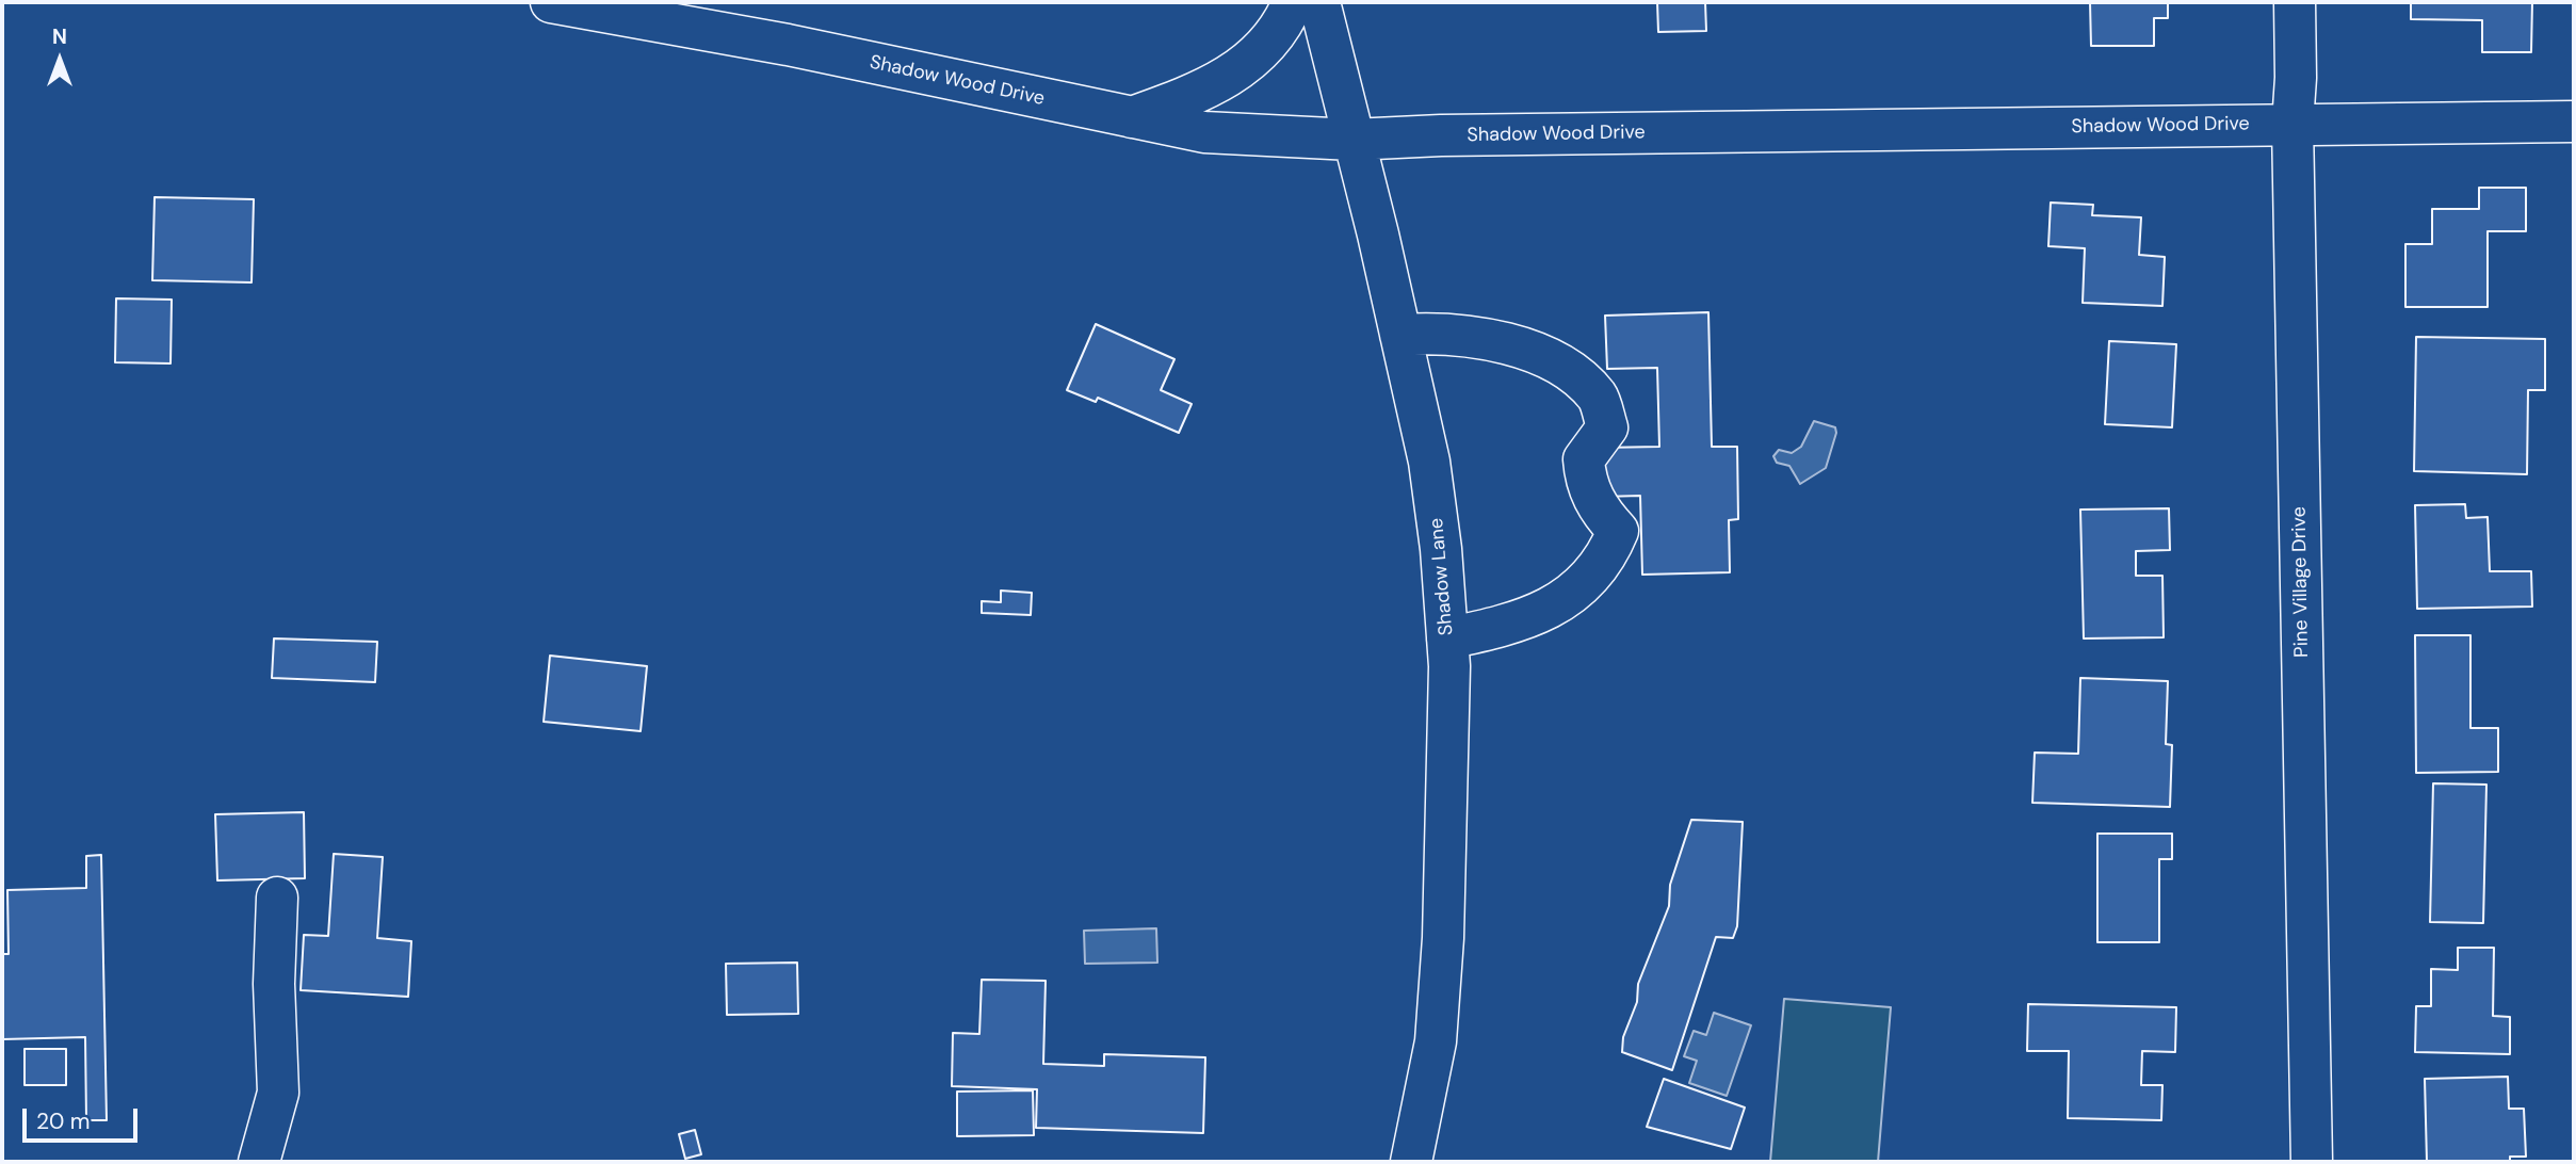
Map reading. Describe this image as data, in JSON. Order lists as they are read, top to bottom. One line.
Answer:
{"streets":{"street":["Shadow Wood Drive","Shadow Lane","Pine Village Drive"]},"crossings":[["Shadow Wood Drive","Shadow Lane"],["Shadow Wood Drive","Pine Village Drive"]],"scale_bar":"20 m","north":"top"}
